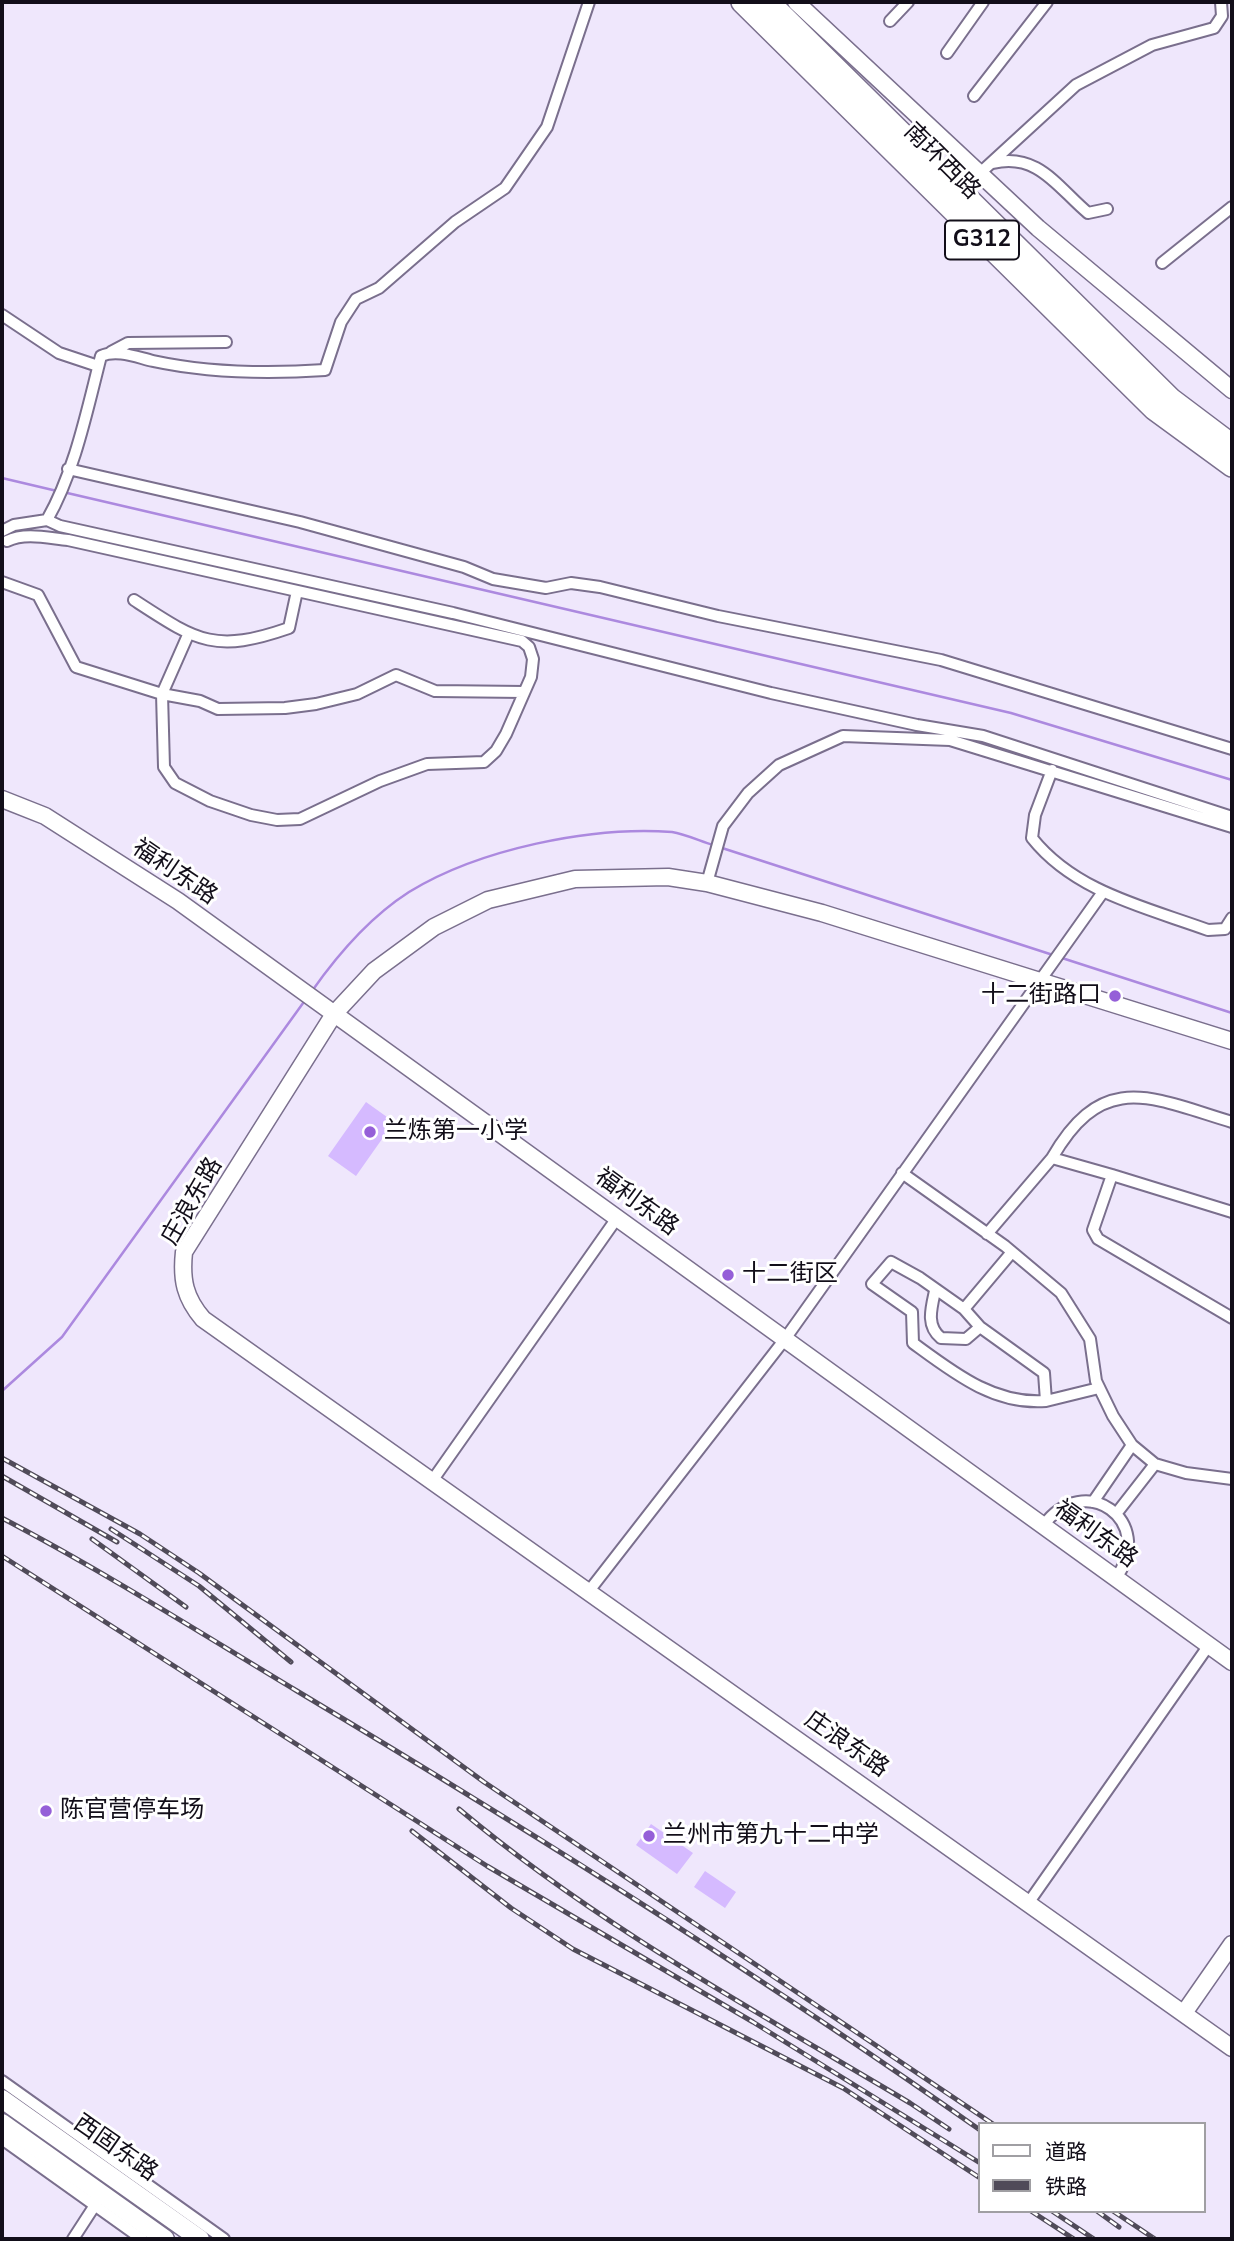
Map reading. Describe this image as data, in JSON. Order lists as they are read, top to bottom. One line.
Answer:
{"streets":{"highway":["南环西路","G312"],"main road":["西固东路"],"street":["福利东路","庄浪东路"]},"crossings":[["福利东路","庄浪东路"]],"places":["十二街路口","兰炼第一小学","十二街区","陈官营停车场","兰州市第九十二中学"],"legend":["道路","铁路"]}
